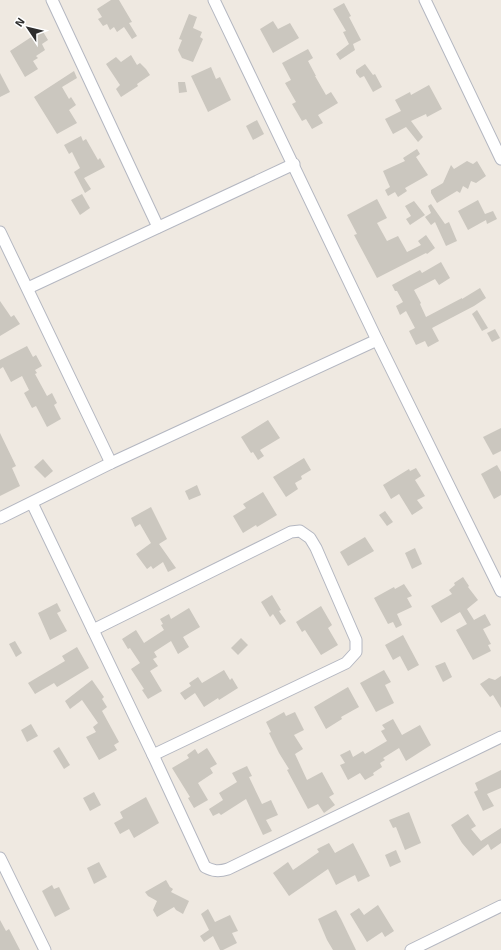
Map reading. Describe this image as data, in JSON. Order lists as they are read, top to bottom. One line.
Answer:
{"north":"top left"}
